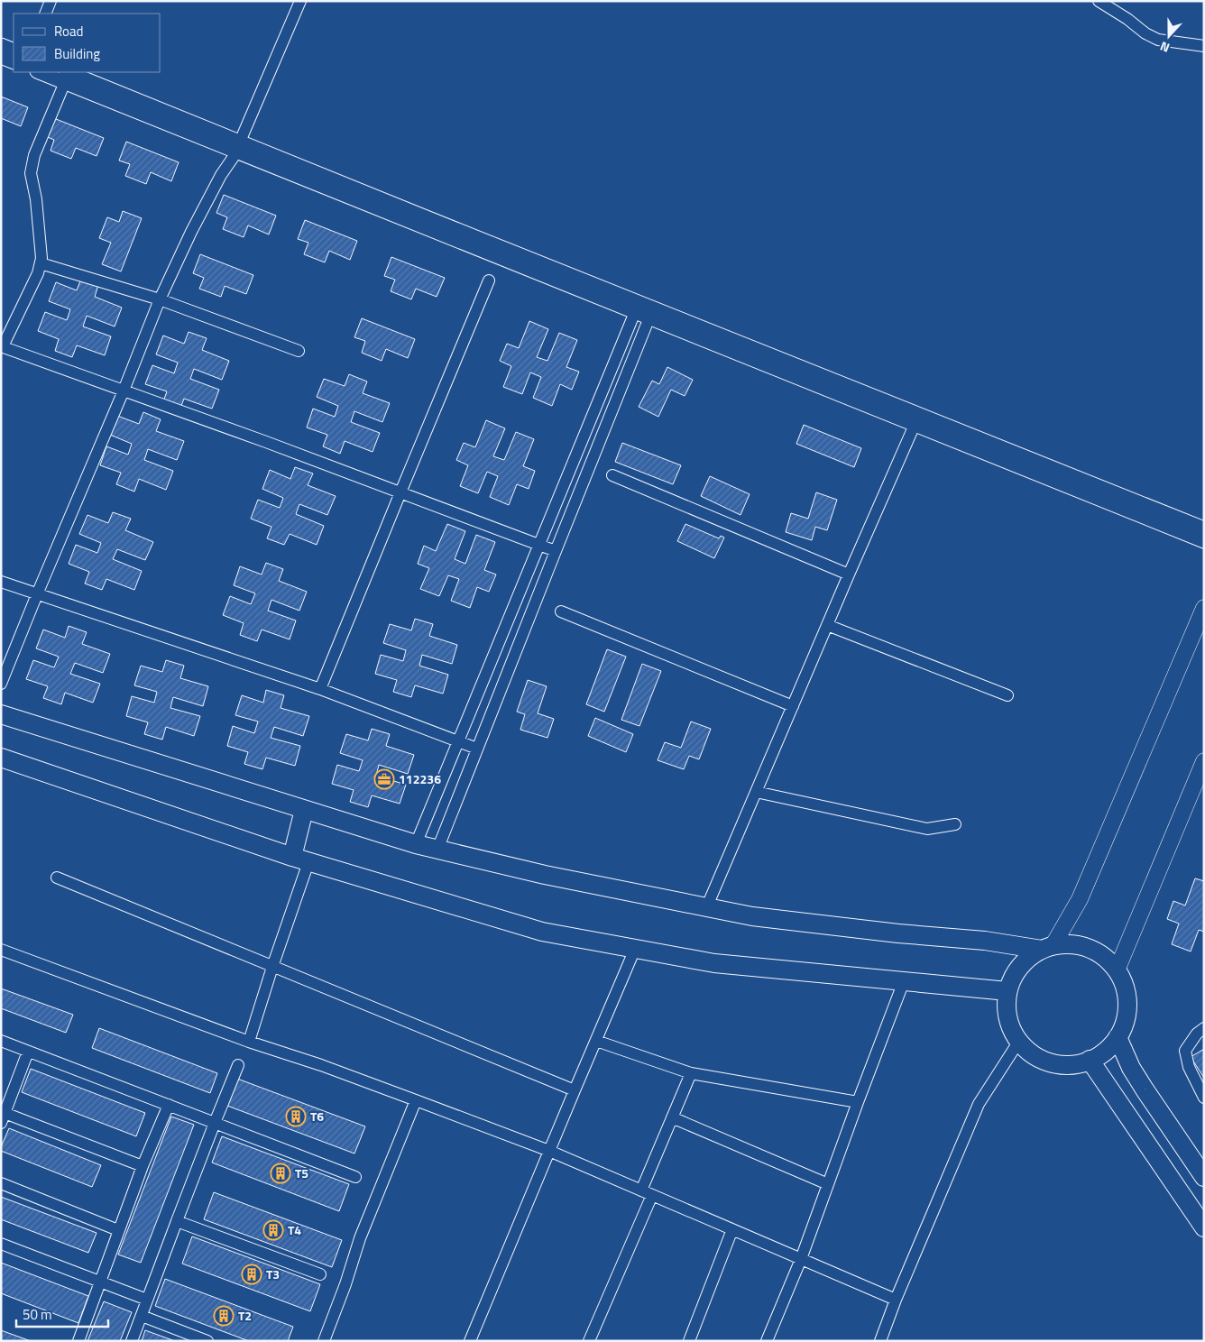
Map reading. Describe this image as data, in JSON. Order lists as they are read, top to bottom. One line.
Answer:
{"places":{"office":["112236"],"building":["T6","T5","T4","T3","T2"]},"legend":["Road","Building"],"scale_bar":"50 m","north":"bottom"}
